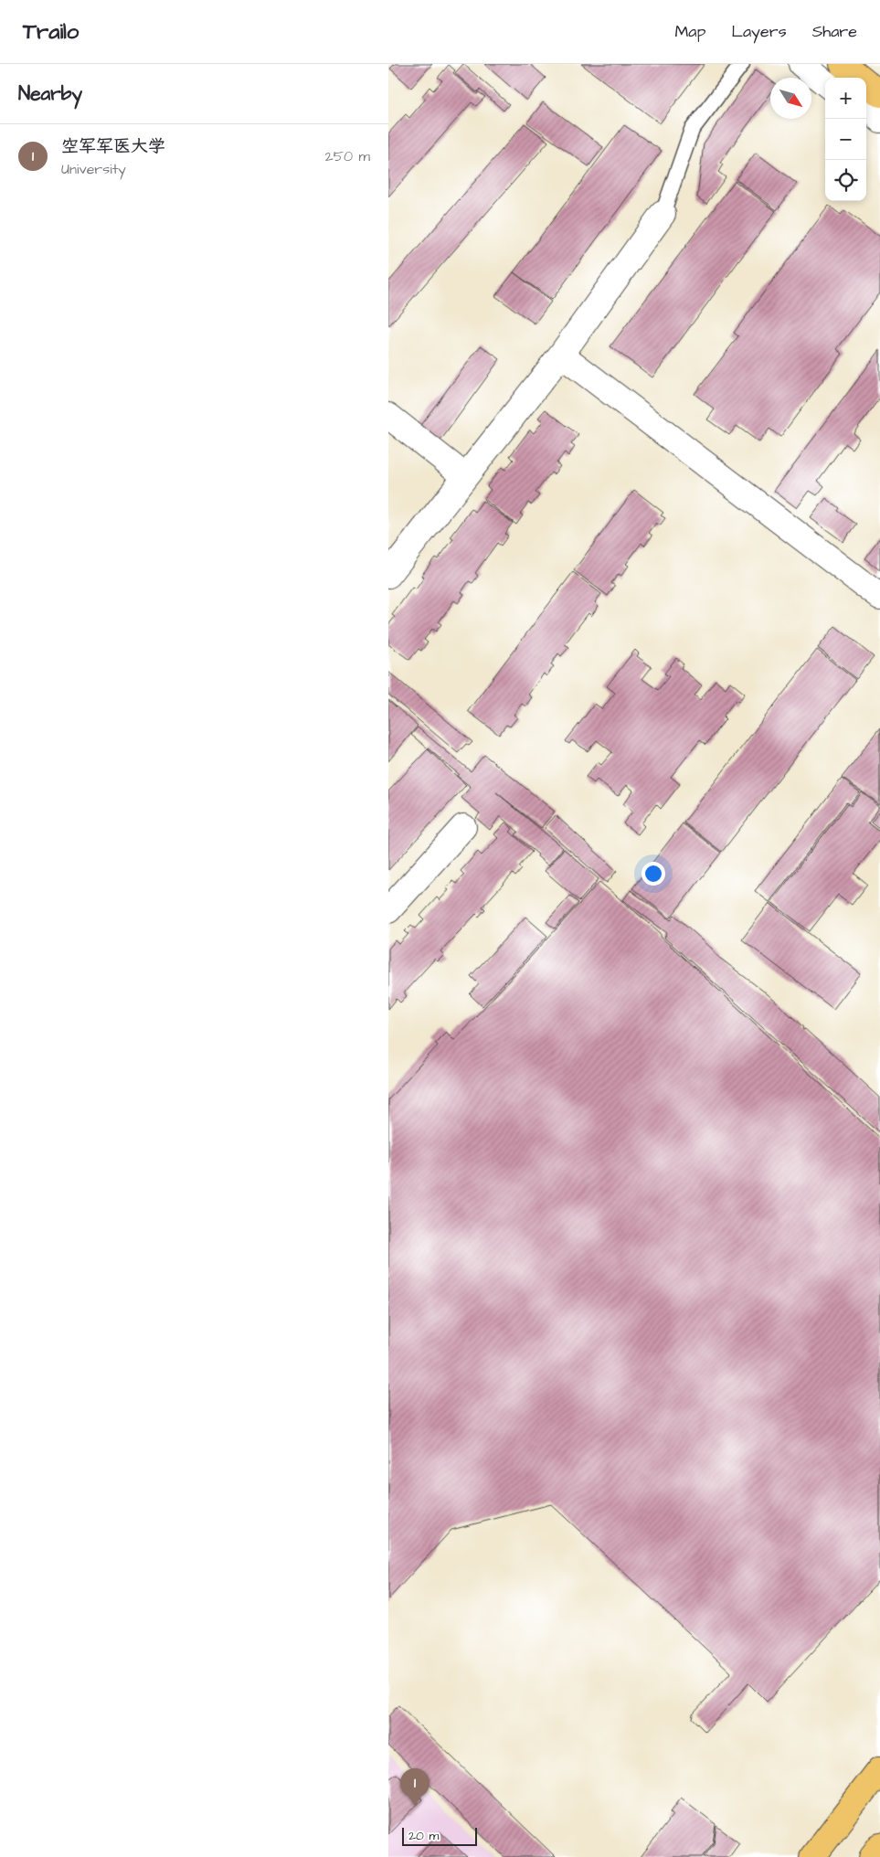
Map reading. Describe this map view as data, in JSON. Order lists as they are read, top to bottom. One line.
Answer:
{"scale_bar":"20 m","north":"bottom right","page":{"header":"Trailo","nav":["Map","Layers","Share"],"heading":"Nearby","map_buttons":["+","−"],"list":[{"mark":"1","name":"空军军医大学","note":"University","value":"250 m"}],"pins":"1","scale":"20 m"}}
